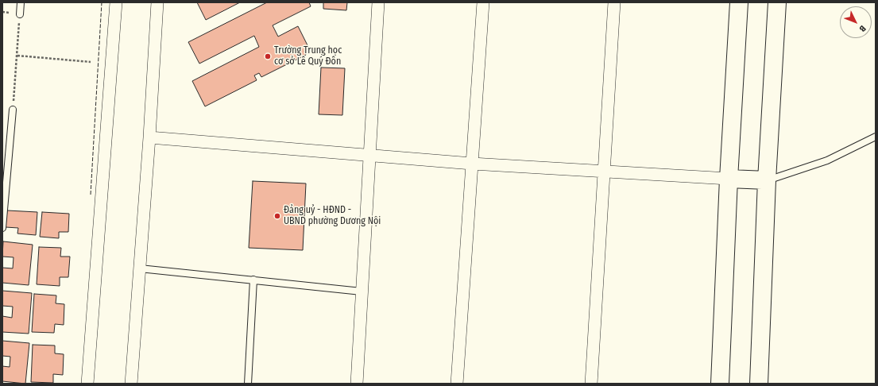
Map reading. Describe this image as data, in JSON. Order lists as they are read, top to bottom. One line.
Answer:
{"places":["Trường Trung học cơ sở Lê Quý Đôn","Đảng uỷ - HĐND - UBND phường Dương Nội"],"north":"bottom right"}
